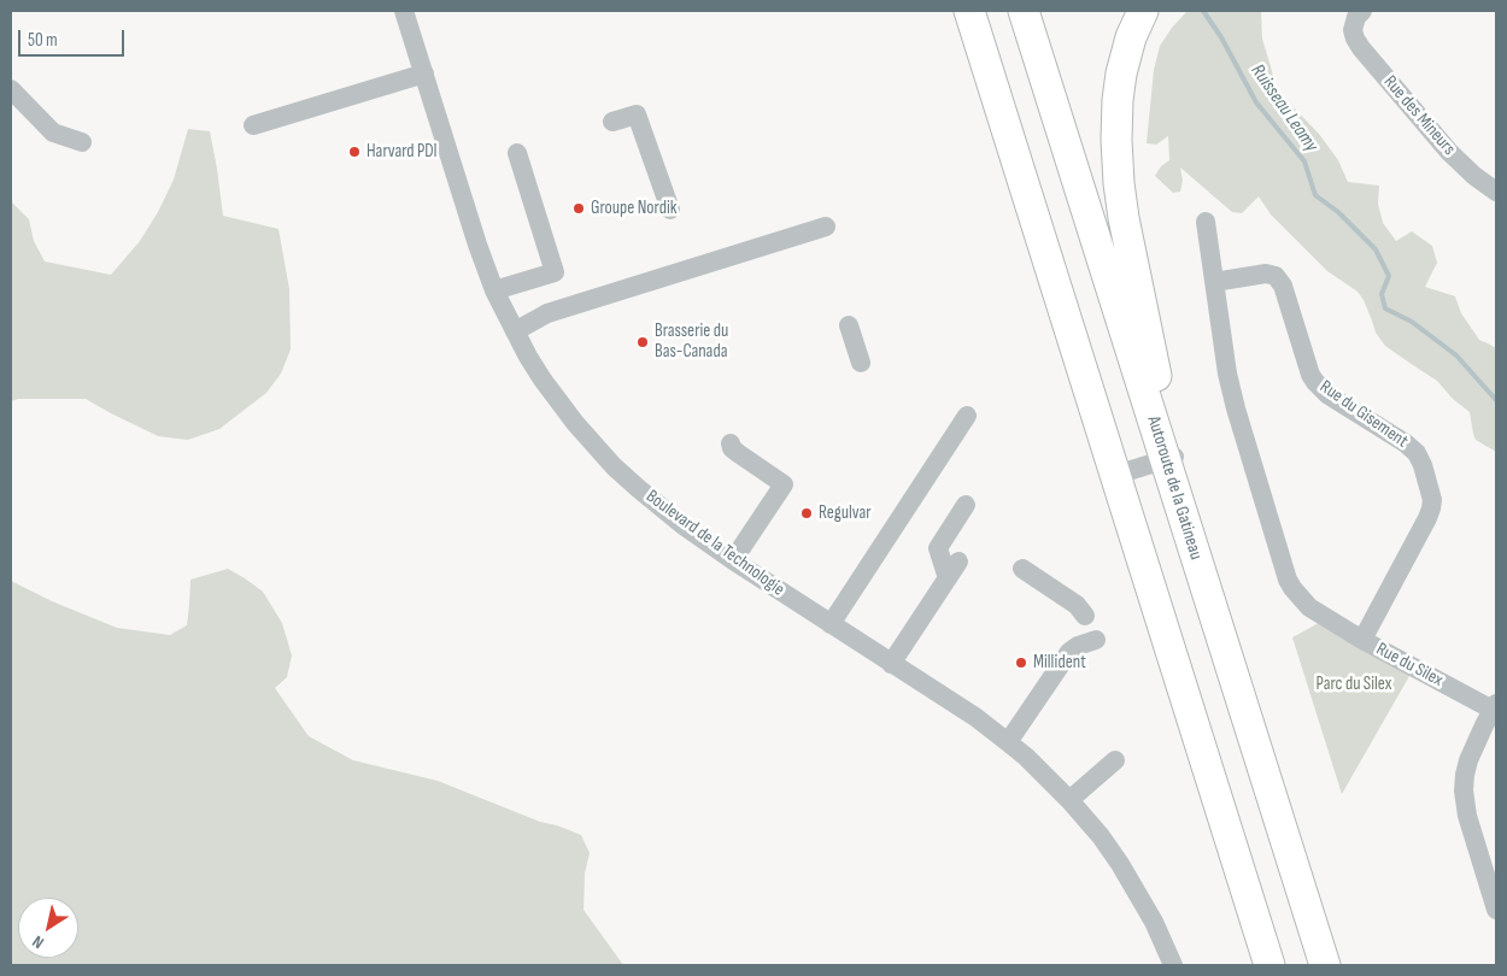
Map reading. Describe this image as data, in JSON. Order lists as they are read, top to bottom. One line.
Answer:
{"streets":{"highway":["Autoroute de la Gatineau"],"street":["Rue des Mineurs","Rue du Gisement","Boulevard de la Technologie","Rue du Silex"]},"crossings":[["Rue du Gisement","Rue du Silex"]],"water":["Ruisseau Leamy"],"parks":["Parc du Silex"],"places":["Harvard PDI","Groupe Nordik","Brasserie du Bas-Canada","Regulvar","Millident"],"scale_bar":"50 m","north":"bottom left"}
